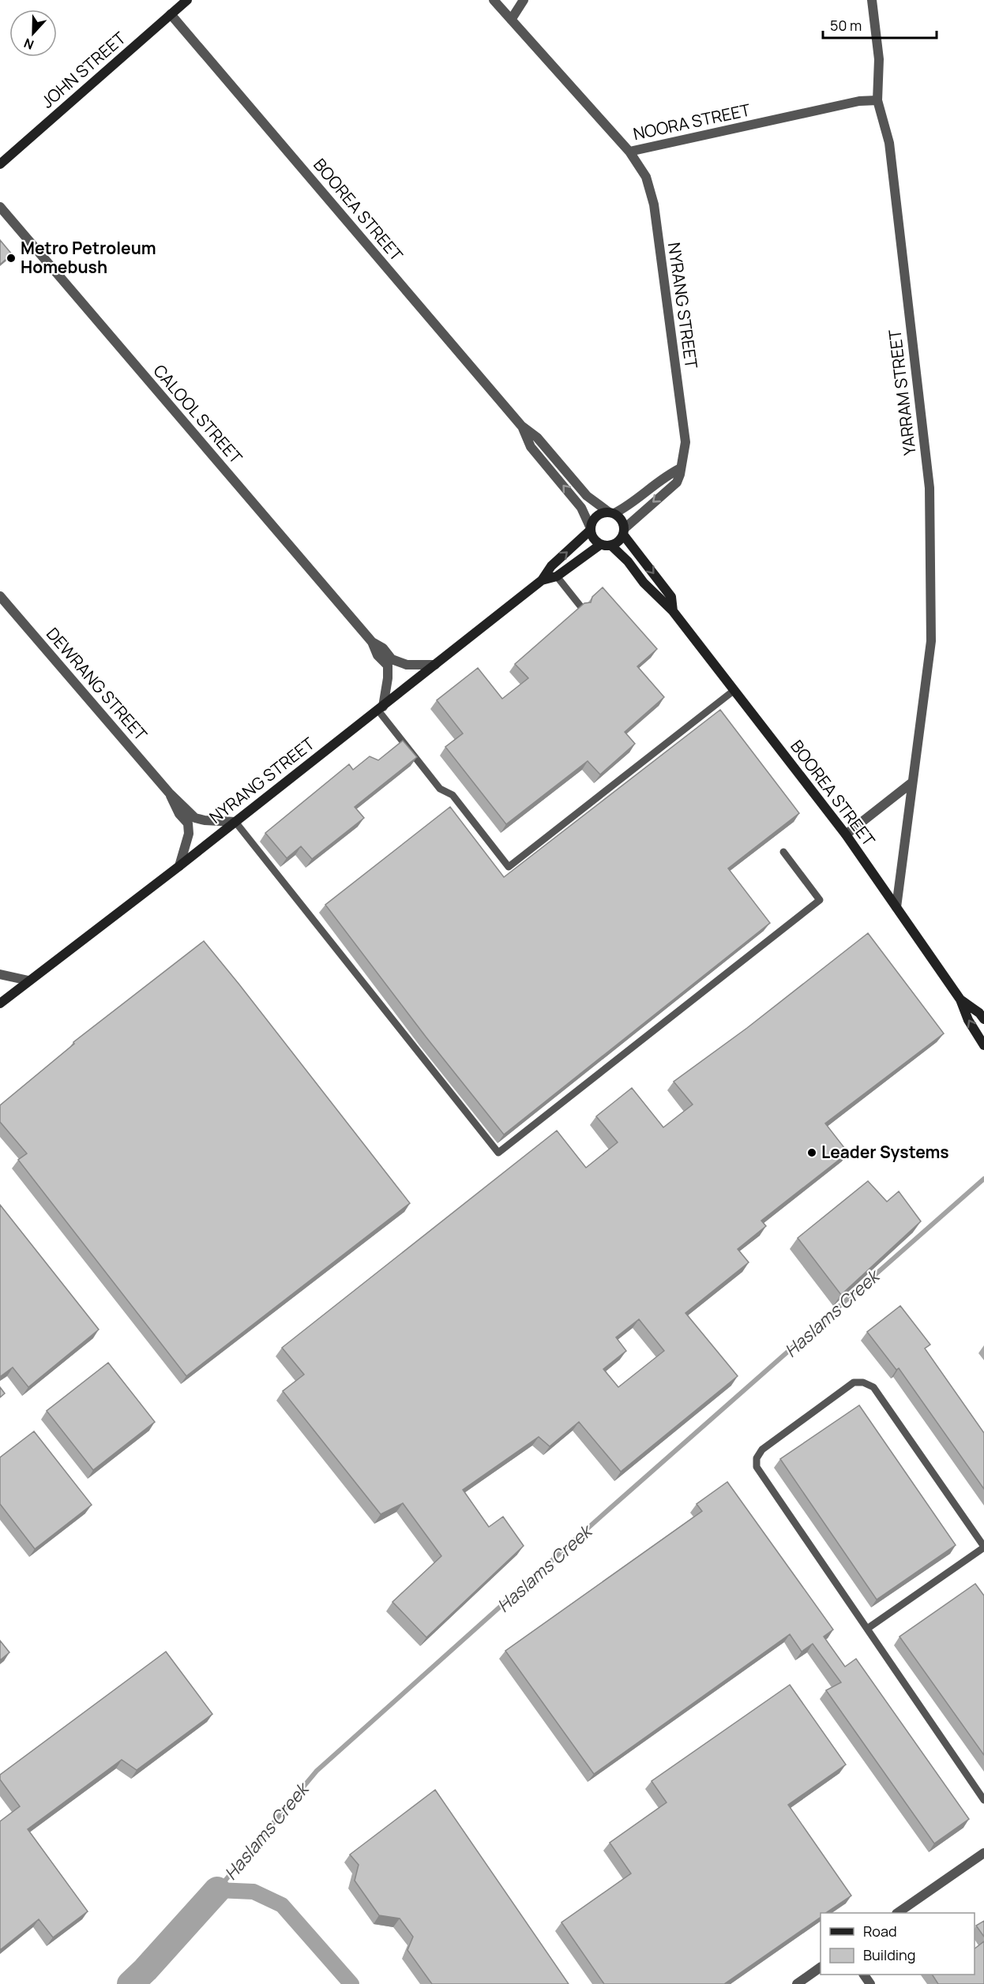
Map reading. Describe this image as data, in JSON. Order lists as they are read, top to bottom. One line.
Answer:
{"streets":{"street":["JOHN STREET","NOORA STREET","BOOREA STREET","NYRANG STREET","YARRAM STREET","CALOOL STREET","DEWRANG STREET"]},"crossings":[["JOHN STREET","BOOREA STREET"],["NOORA STREET","NYRANG STREET"],["NOORA STREET","YARRAM STREET"],["BOOREA STREET","NYRANG STREET"],["BOOREA STREET","YARRAM STREET"],["NYRANG STREET","CALOOL STREET"],["NYRANG STREET","DEWRANG STREET"]],"water":["Haslams Creek"],"places":["Metro Petroleum Homebush","Leader Systems"],"legend":["Road","Building"],"scale_bar":"50 m","north":"bottom"}
